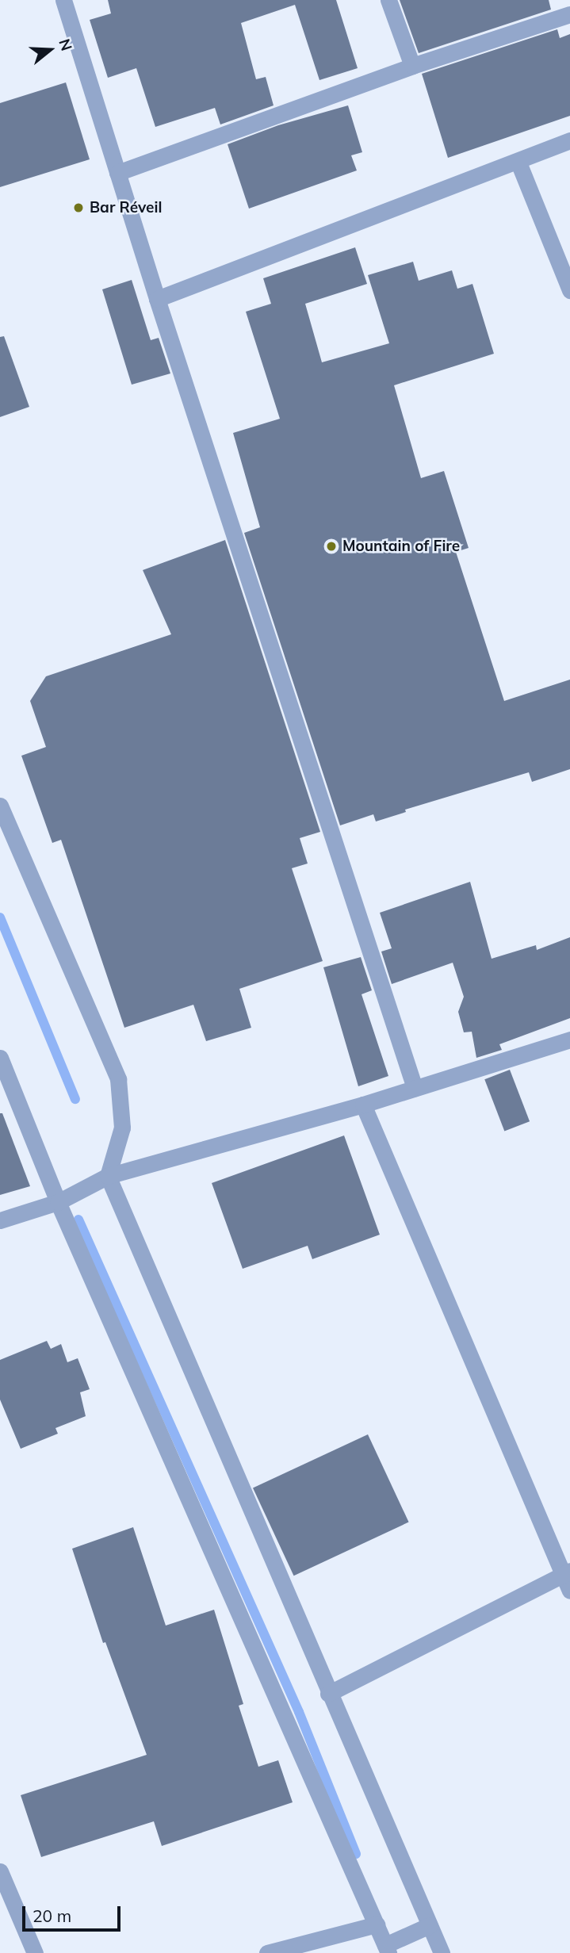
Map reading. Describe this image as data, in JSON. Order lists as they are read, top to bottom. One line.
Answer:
{"places":["Bar Réveil","Mountain of Fire"],"scale_bar":"20 m","north":"right"}
